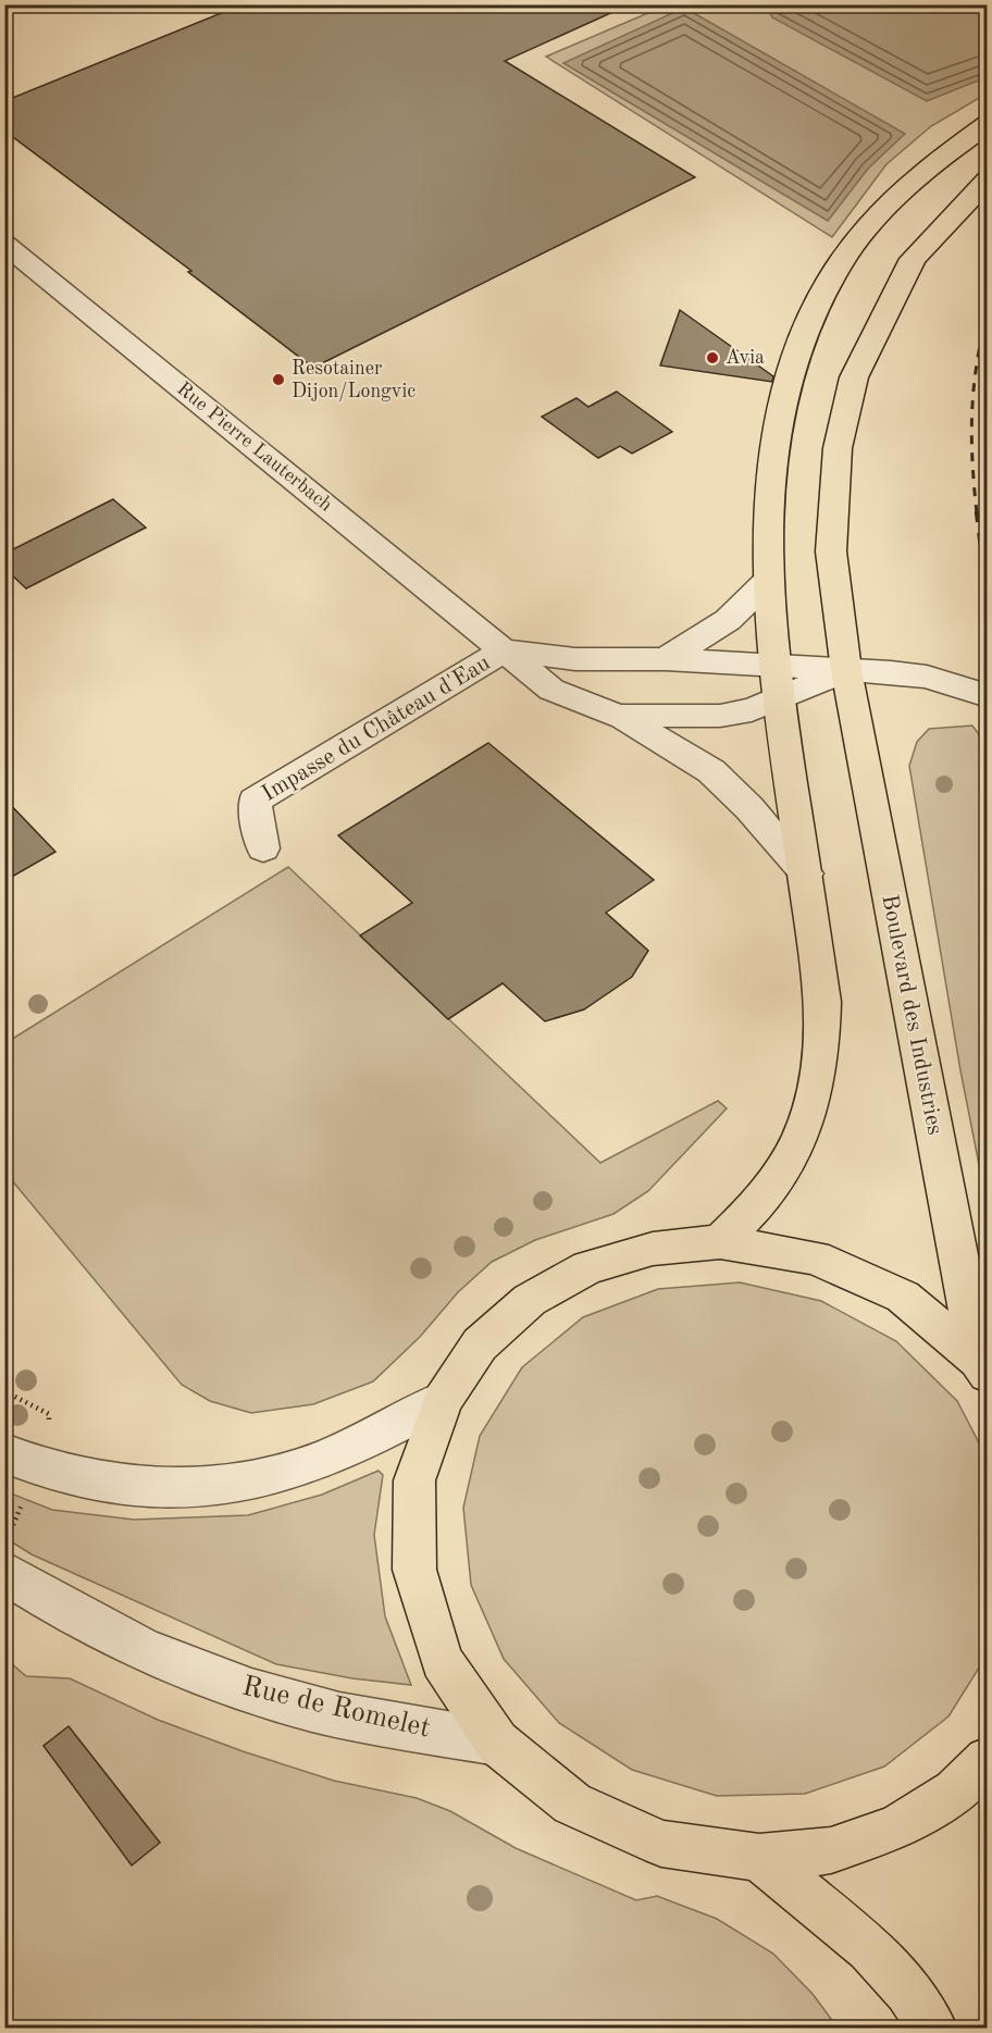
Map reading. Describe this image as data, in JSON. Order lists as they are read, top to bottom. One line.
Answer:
{"streets":{"main road":["Boulevard des Industries"],"street":["Rue Pierre Lauterbach","Impasse du Château d'Eau","Rue de Romelet"]},"crossings":[["Rue Pierre Lauterbach","Impasse du Château d'Eau"]],"places":["Avia","Resotainer Dijon/Longvic"]}
